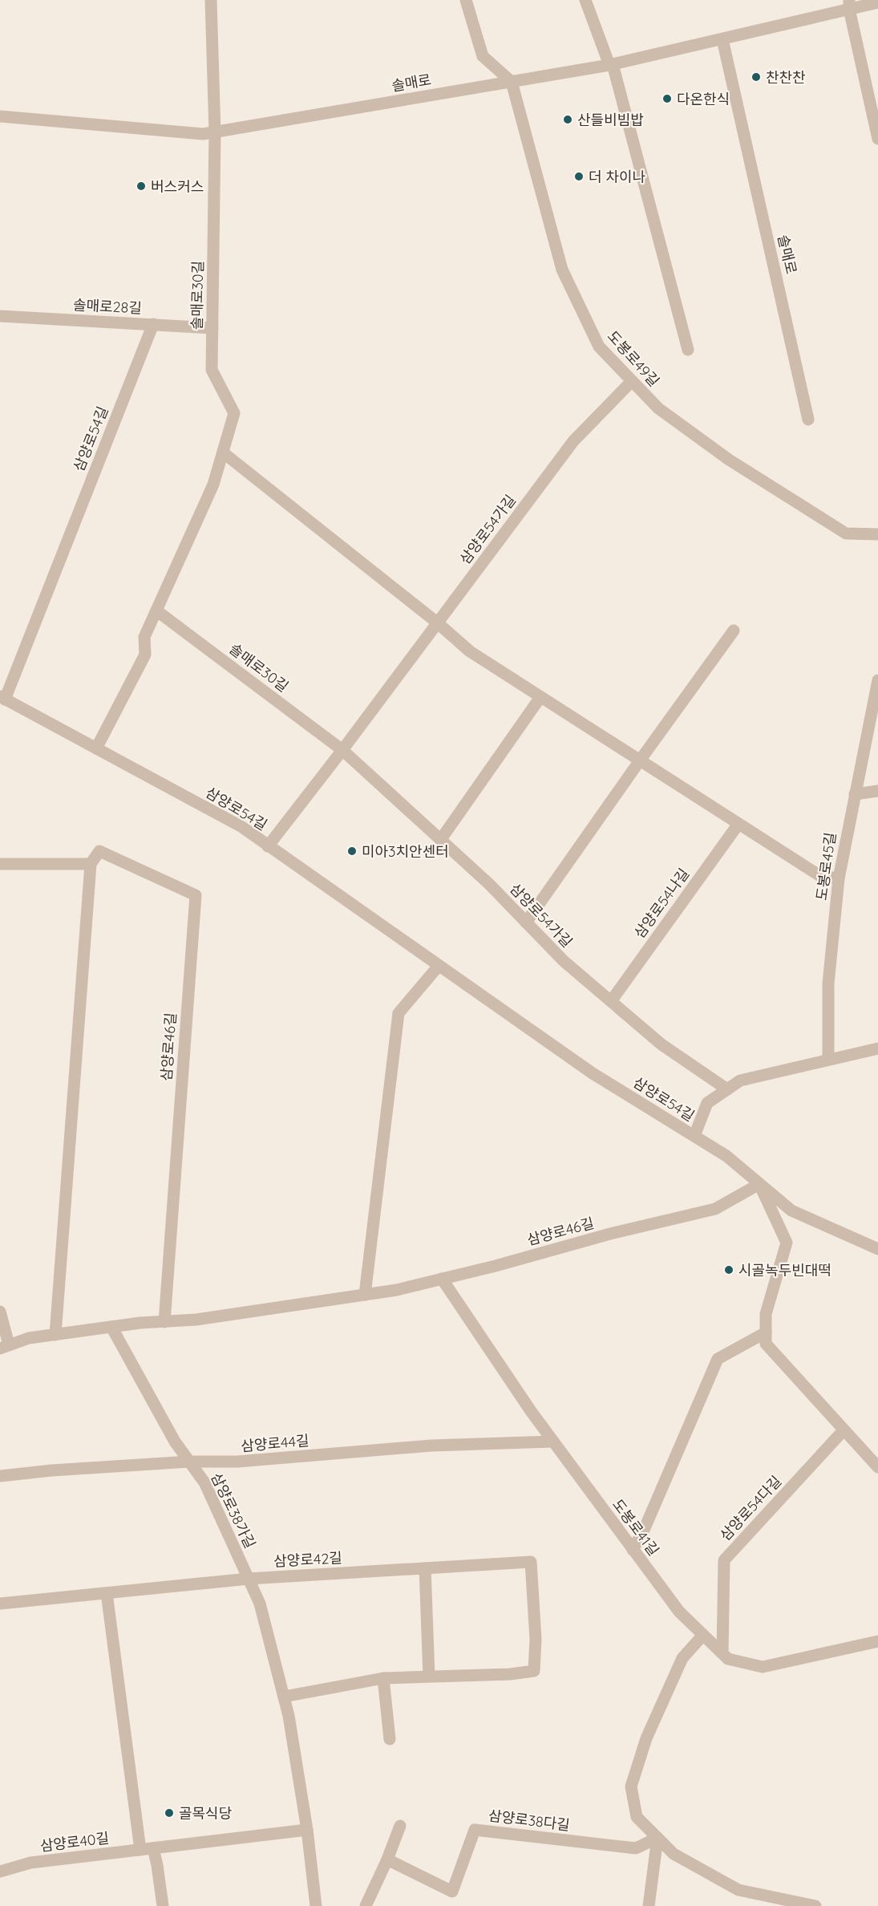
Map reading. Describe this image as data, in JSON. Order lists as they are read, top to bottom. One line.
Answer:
{"streets":{"street":["솔매로","솔매로30길","솔매로28길","도봉로49길","삼양로54길","삼양로54가길","도봉로45길","삼양로54나길","삼양로46길","삼양로44길","삼양로54다길","삼양로38가길","도봉로41길","삼양로42길","삼양로38다길","삼양로40길"]},"crossings":[["솔매로","솔매로30길"],["솔매로","도봉로49길"],["솔매로30길","솔매로28길"],["솔매로30길","삼양로54길"],["솔매로30길","삼양로54가길"],["솔매로28길","삼양로54길"],["도봉로49길","삼양로54가길"],["삼양로54길","삼양로54가길"],["삼양로54길","삼양로46길"],["삼양로54가길","삼양로54나길"],["삼양로46길","삼양로38가길"],["삼양로46길","도봉로41길"],["삼양로44길","삼양로38가길"],["삼양로44길","도봉로41길"],["삼양로54다길","도봉로41길"],["삼양로38가길","삼양로42길"],["삼양로38가길","삼양로40길"]],"places":["찬찬찬","다온한식","산들비빔밥","더 차이나","버스커스","미아3치안센터","시골녹두빈대떡","골목식당"]}
